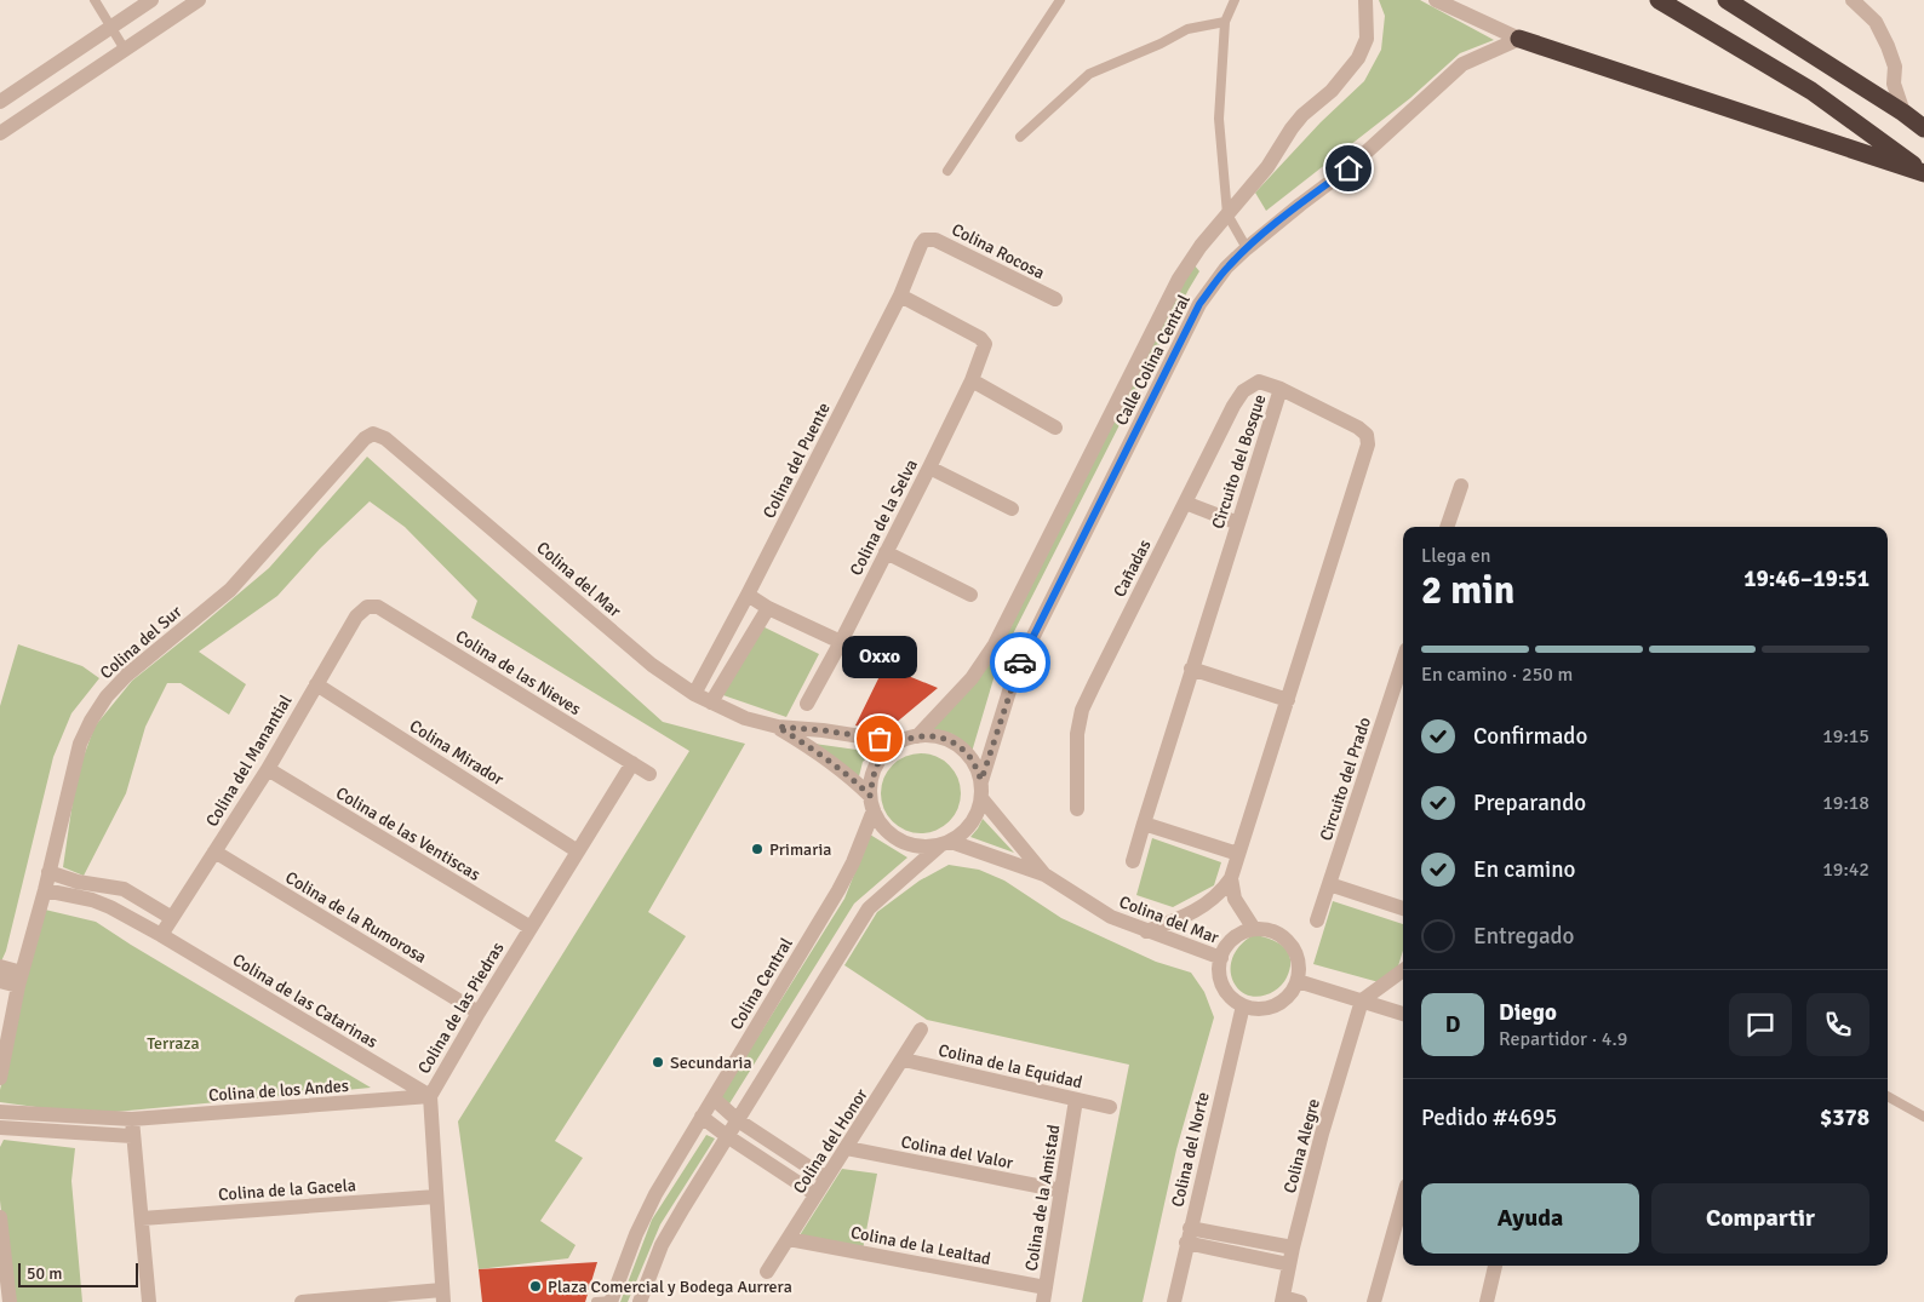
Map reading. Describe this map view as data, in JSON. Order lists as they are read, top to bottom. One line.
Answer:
{"streets":{"street":["Colina Rocosa","Calle Colina Central","Colina del Puente","Circuito del Bosque","Colina de la Selva","Cañadas","Colina del Mar","Colina del Sur","Colina de las Nieves","Colina Mirador","Colina del Manantial","Circuito del Prado","Colina de las Ventiscas","Colina de la Rumorosa","Colina Central","Colina de las Catarinas","Colina de las Piedras","Colina de la Equidad","Colina de los Andes","Colina del Honor","Colina Alegre","Colina del Norte","Colina del Valor","Colina de la Gacela","Colina de la Amistad","Colina de la Lealtad"]},"crossings":[["Colina Rocosa","Colina del Puente"],["Calle Colina Central","Colina del Mar"],["Calle Colina Central","Colina Central"],["Colina del Puente","Colina de la Selva"],["Colina del Puente","Colina del Mar"],["Circuito del Bosque","Cañadas"],["Circuito del Bosque","Colina del Mar"],["Colina del Mar","Colina del Sur"],["Colina del Mar","Colina Central"],["Colina del Mar","Colina del Norte"],["Colina del Sur","Colina de las Catarinas"],["Colina de las Nieves","Colina del Manantial"],["Colina de las Nieves","Colina de las Piedras"],["Colina Mirador","Colina del Manantial"],["Colina Mirador","Colina de las Piedras"],["Colina del Manantial","Colina de las Ventiscas"],["Colina del Manantial","Colina de la Rumorosa"],["Colina del Manantial","Colina de las Catarinas"],["Colina de las Ventiscas","Colina de las Piedras"],["Colina de la Rumorosa","Colina de las Piedras"],["Colina de las Catarinas","Colina de las Piedras"],["Colina de las Catarinas","Colina de los Andes"],["Colina de las Piedras","Colina de los Andes"],["Colina de las Piedras","Colina de la Gacela"],["Colina de la Equidad","Colina del Honor"],["Colina de la Equidad","Colina de la Amistad"],["Colina del Honor","Colina del Valor"],["Colina del Honor","Colina de la Lealtad"],["Colina del Valor","Colina de la Amistad"],["Colina de la Amistad","Colina de la Lealtad"]],"parks":["Terraza"],"places":["Oxxo","Primaria","Secundaria","Plaza Comercial y Bodega Aurrera"],"scale_bar":"50 m","page":{"heading":["2 min","Llega en","19:46–19:51"],"panel":["Diego","Repartidor · 4.9","Pedido #4695","$378"],"bar":"En camino · 250 m","bubble":"Oxxo","list":[["Confirmado","19:15"],["Preparando","19:18"],["En camino","19:42"],"Entregado"],"round":"D","buttons":["Ayuda","Compartir"],"scale":"50 m"}}
